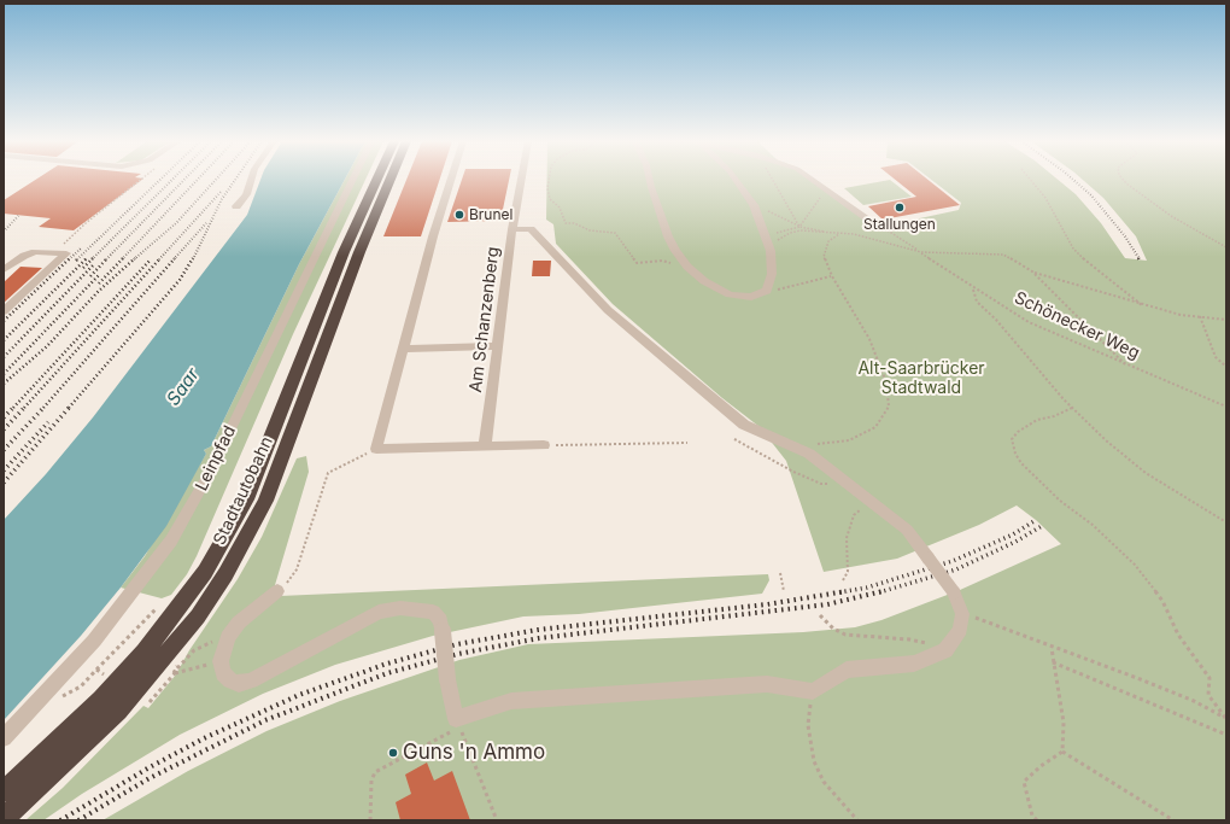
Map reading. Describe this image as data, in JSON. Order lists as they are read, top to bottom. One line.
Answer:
{"streets":{"highway":["Stadtautobahn"],"street":["Am Schanzenberg","Leinpfad"],"path":["Schönecker Weg"]},"water":["Saar"],"parks":["Alt-Saarbrücker Stadtwald"],"places":["Stallungen","Brunel","Guns 'n Ammo"]}
